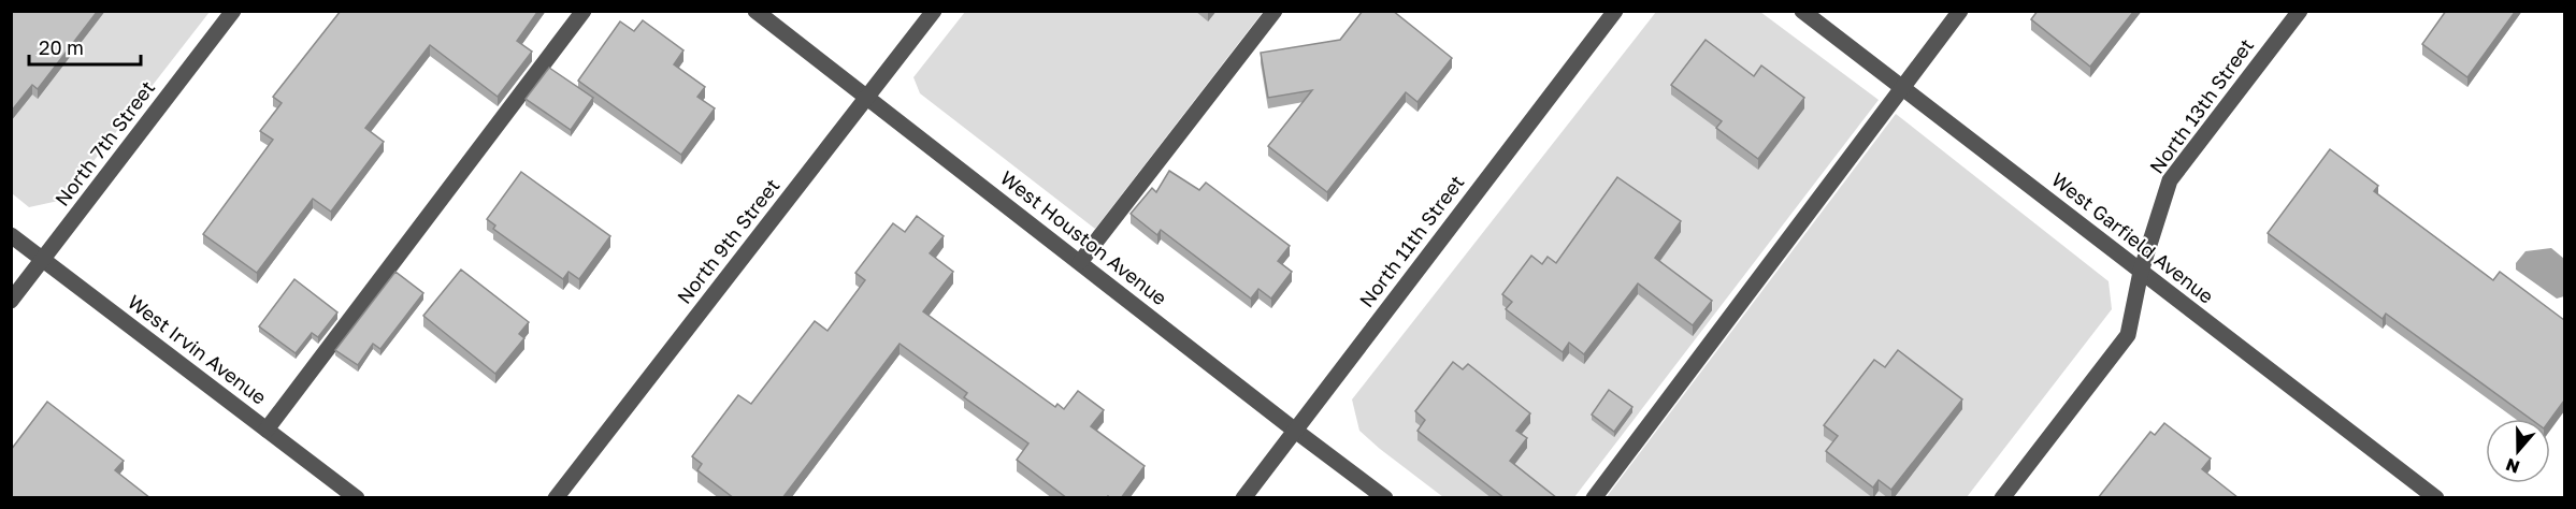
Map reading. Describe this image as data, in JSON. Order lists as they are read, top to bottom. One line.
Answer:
{"streets":{"street":["North 13th Street","North 7th Street","West Houston Avenue","West Garfield Avenue","North 9th Street","North 11th Street","West Irvin Avenue"]},"crossings":[["North 13th Street","West Garfield Avenue"],["North 7th Street","West Irvin Avenue"],["West Houston Avenue","North 9th Street"],["West Houston Avenue","North 11th Street"]],"scale_bar":"20 m","north":"bottom"}
